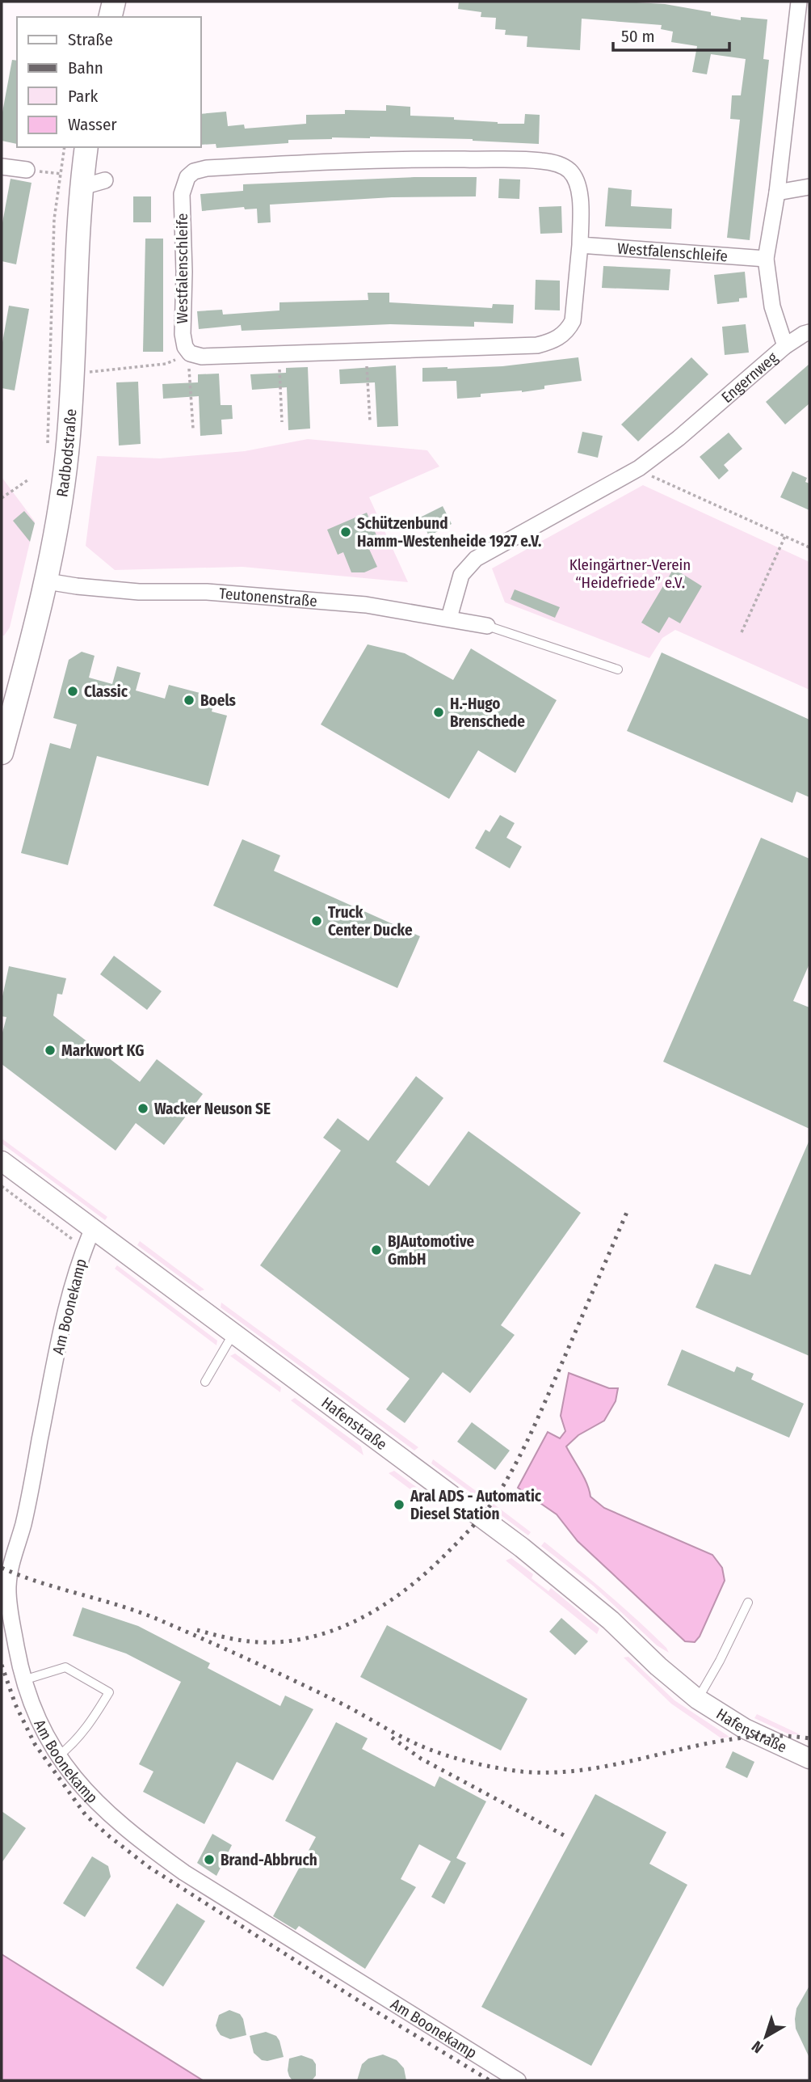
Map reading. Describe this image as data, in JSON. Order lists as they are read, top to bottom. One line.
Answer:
{"streets":{"main road":["Radbodstraße"],"street":["Westfalenschleife","Engernweg","Teutonenstraße","Am Boonekamp","Hafenstraße"]},"crossings":[["Westfalenschleife","Engernweg"],["Engernweg","Teutonenstraße"],["Radbodstraße","Teutonenstraße"],["Am Boonekamp","Hafenstraße"]],"parks":["Kleingärtner-Verein “Heidefriede” e.V."],"places":["Schützenbund Hamm-Westenheide 1927 e.V.","Classic","Boels","H.-Hugo Brenschede","Truck Center Ducke","Markwort KG","Wacker Neuson SE","BJAutomotive GmbH","Aral ADS - Automatic Diesel Station","Brand-Abbruch"],"legend":["Straße","Bahn","Park","Wasser"],"scale_bar":"50 m","north":"bottom left"}
